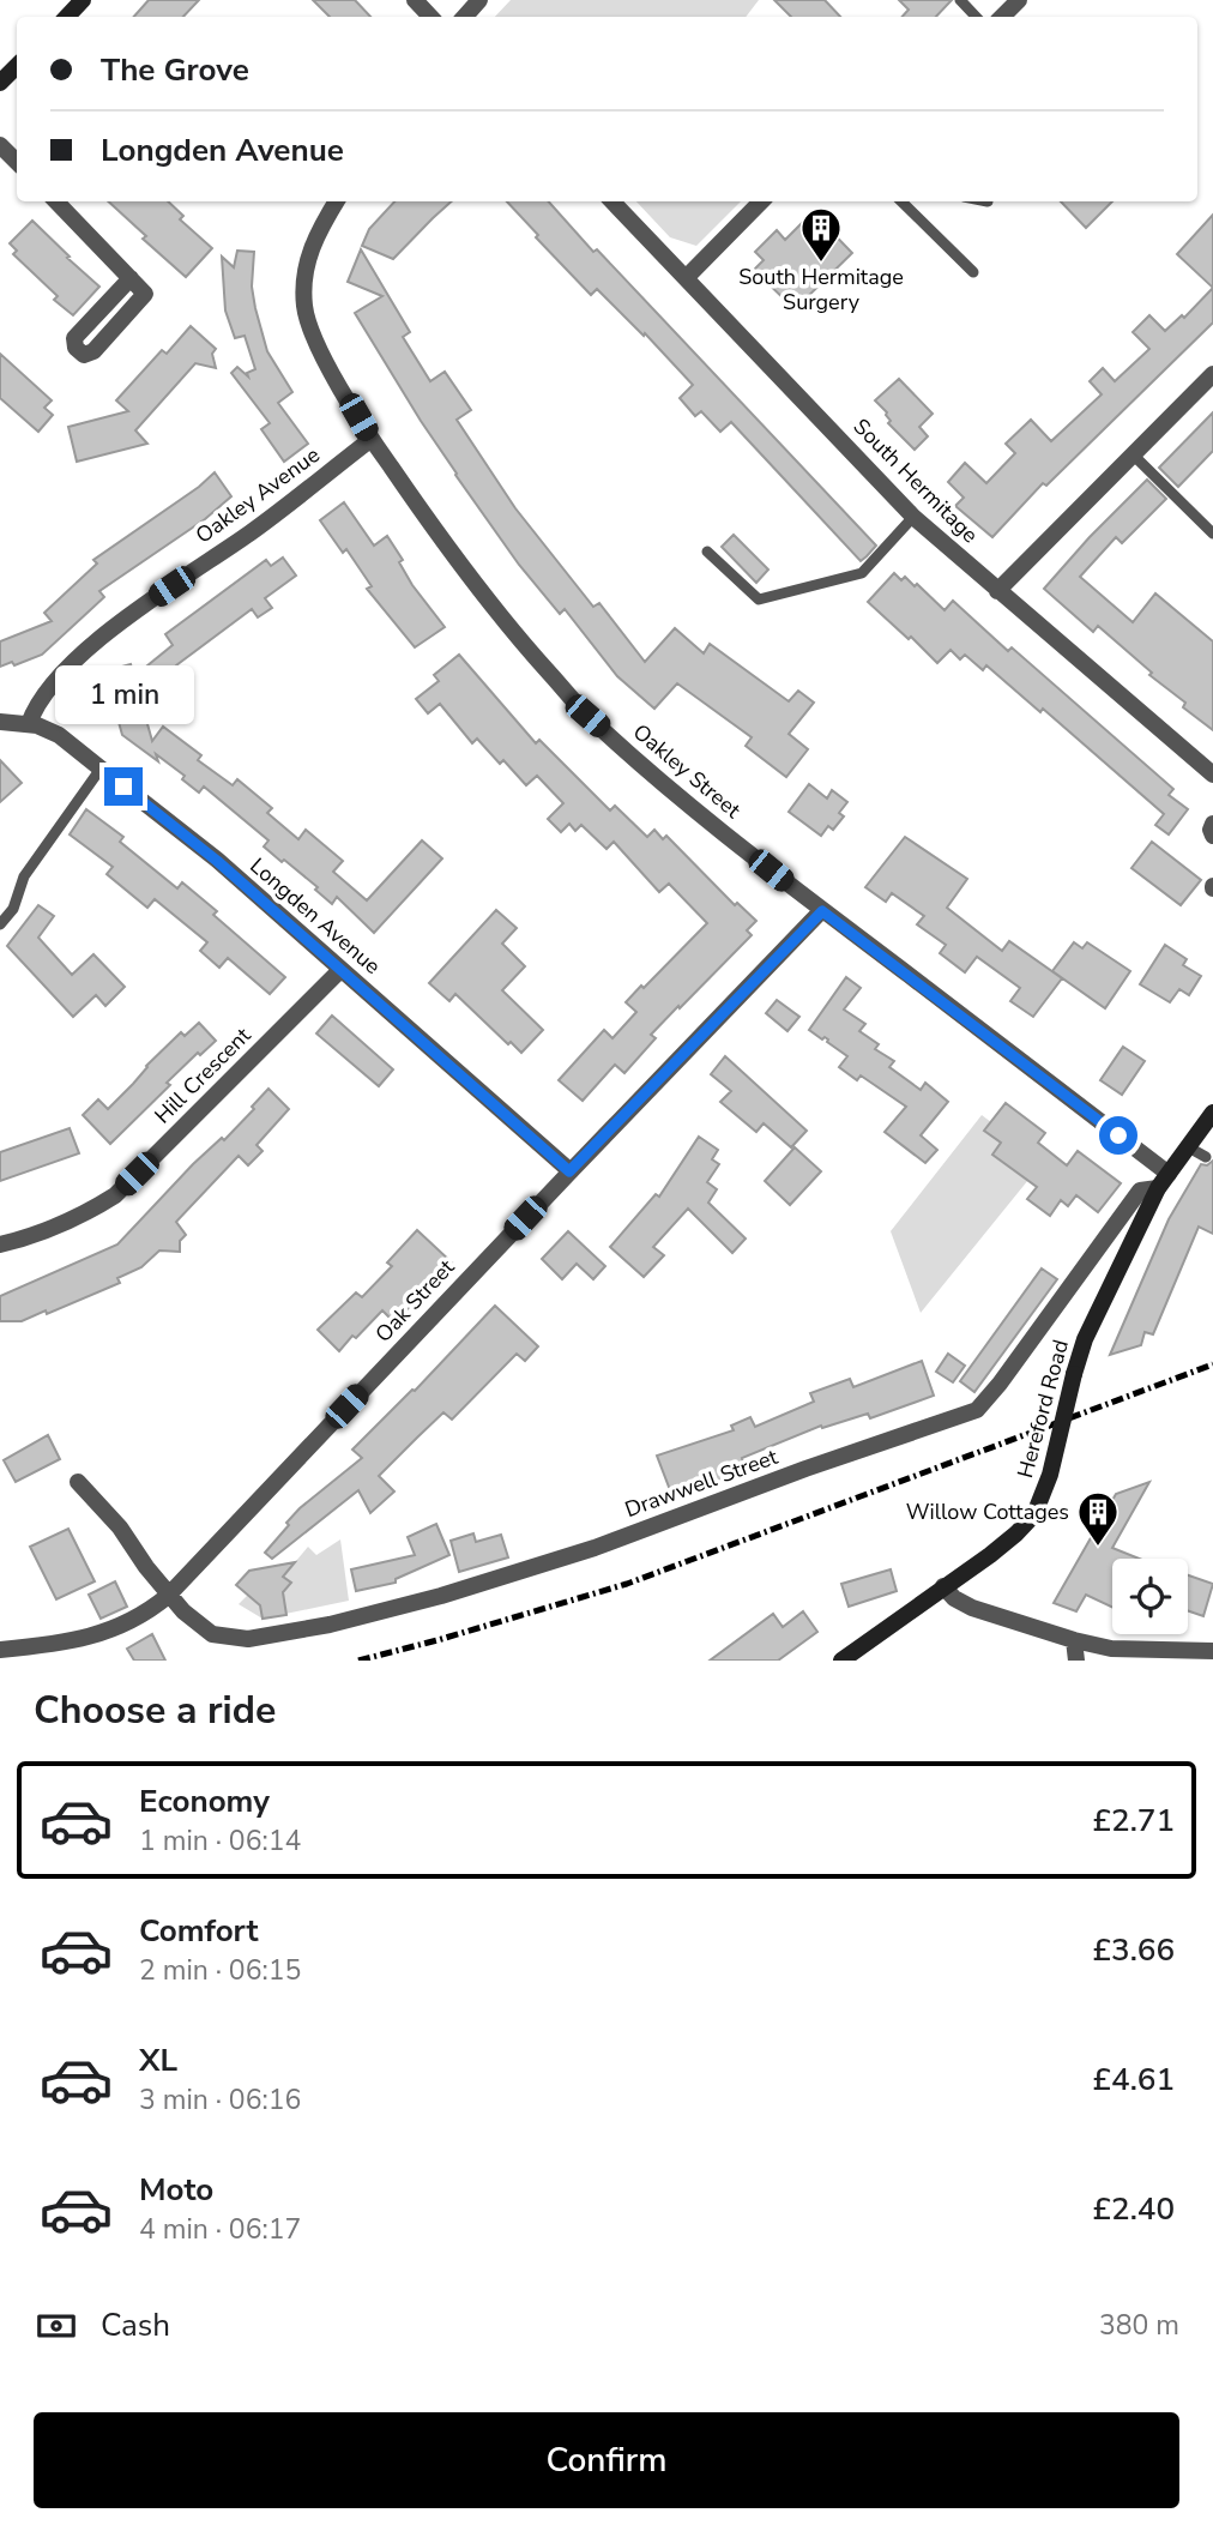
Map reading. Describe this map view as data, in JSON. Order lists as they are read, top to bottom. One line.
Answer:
{"streets":{"street":["South Hermitage","Oakley Avenue","Oakley Street","Longden Avenue","Hill Crescent","Oak Street","Hereford Road","Drawwell Street"]},"crossings":[["Oakley Avenue","Oakley Street"],["Oakley Avenue","Longden Avenue"],["Oakley Street","Oak Street"],["Oakley Street","Hereford Road"],["Longden Avenue","Hill Crescent"],["Longden Avenue","Oak Street"],["Oak Street","Drawwell Street"],["Hereford Road","Drawwell Street"]],"places":{"building":["South Hermitage Surgery","Willow Cottages"]},"page":{"banner":["The Grove","Longden Avenue"],"bubble":"1 min","heading":"Choose a ride","list":[{"name":"Economy","note":"1 min · 06:14","value":"£2.71"},{"name":"Comfort","note":"2 min · 06:15","value":"£3.66"},{"name":"XL","note":"3 min · 06:16","value":"£4.61"},{"name":"Moto","note":"4 min · 06:17","value":"£2.40"}],"pay":["Cash","380 m"],"buttons":"Confirm"}}
